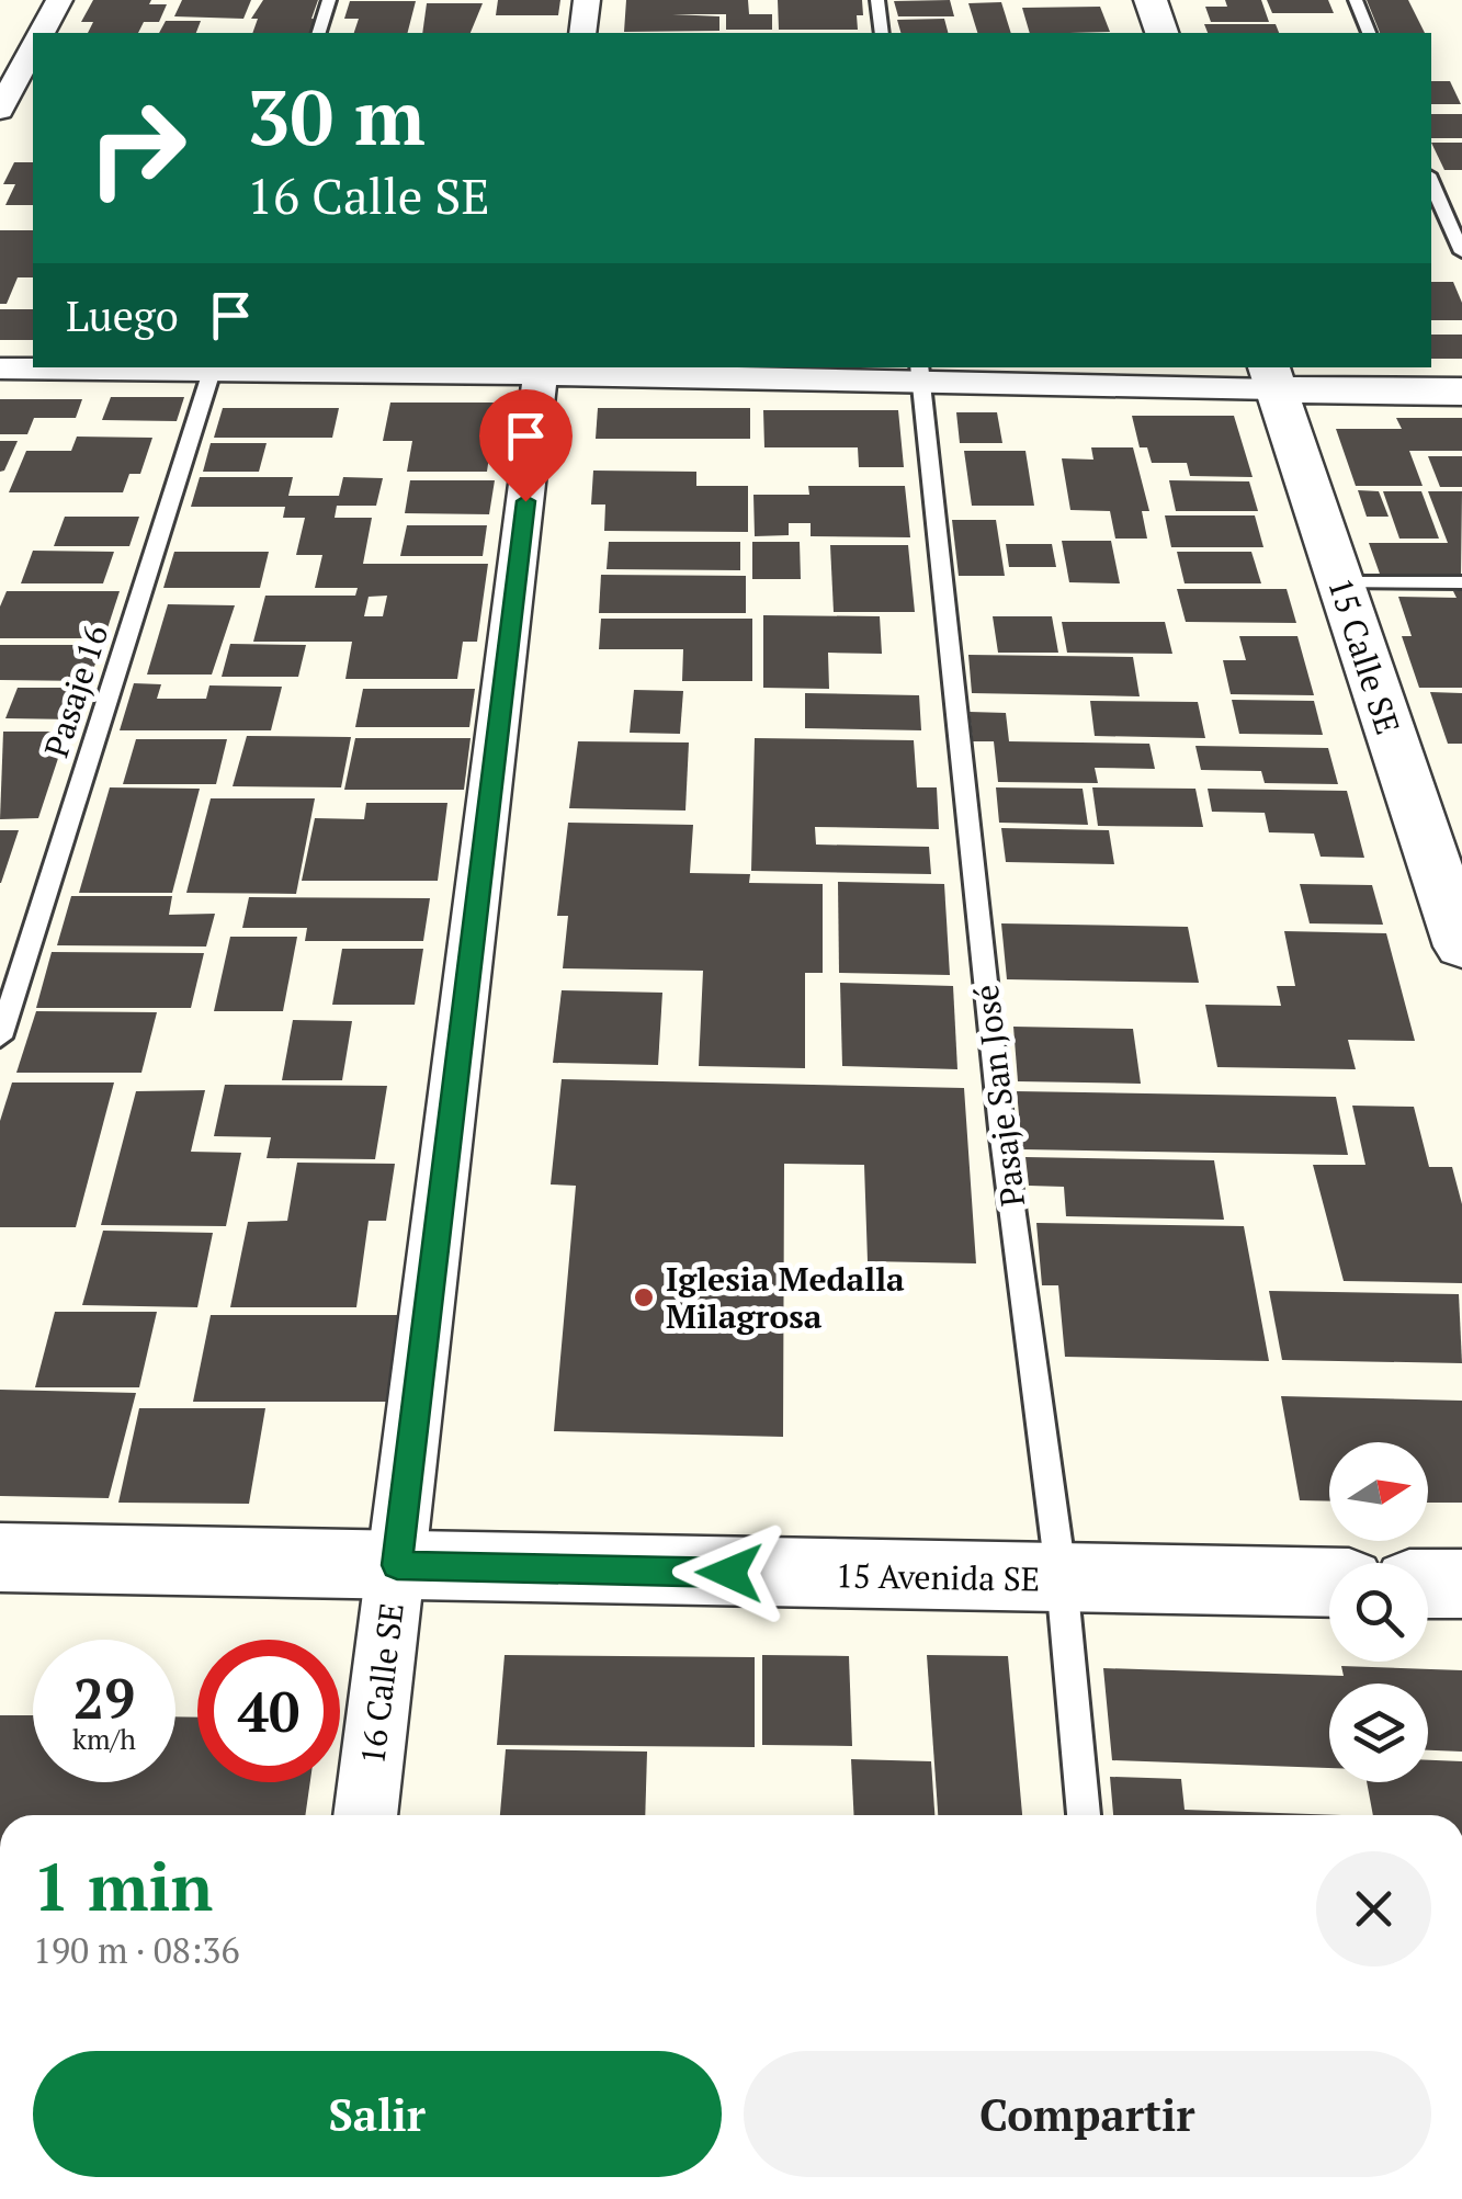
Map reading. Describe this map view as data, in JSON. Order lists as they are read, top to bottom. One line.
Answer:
{"streets":{"street":["15 Calle SE","15 Avenida SE","16 Calle SE"],"lane":["Pasaje 16","Pasaje San José"]},"crossings":[["Pasaje San José","15 Avenida SE"],["15 Avenida SE","16 Calle SE"]],"places":["Iglesia Medalla Milagrosa"],"north":"right","page":{"turn":["30 m","16 Calle SE"],"then":"Luego","speed":"29 km/h","limit":"40","heading":["1 min","190 m · 08:36"],"buttons":["Salir","Compartir"]}}
